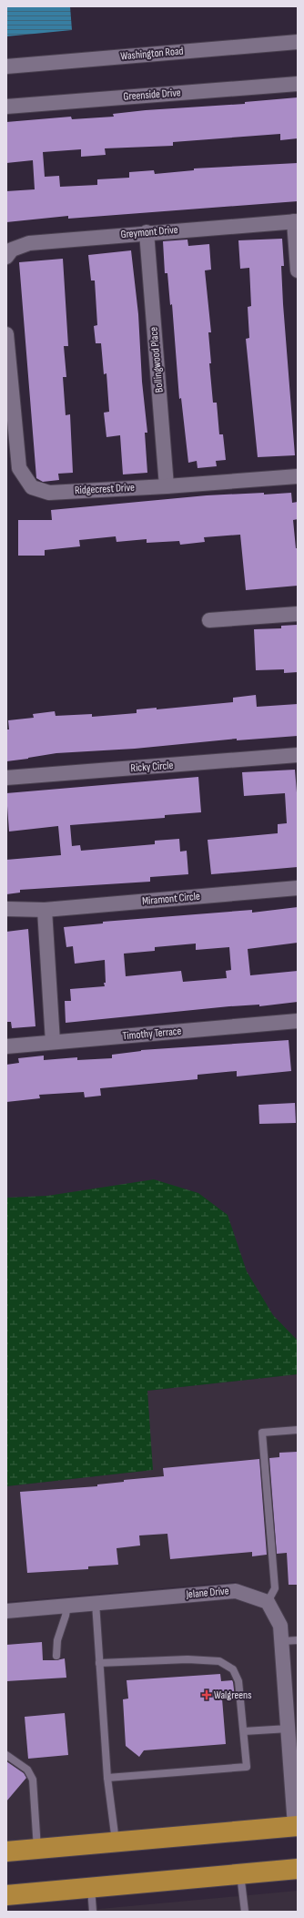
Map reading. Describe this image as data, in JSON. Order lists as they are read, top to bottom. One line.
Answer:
{"streets":{"street":["Washington Road","Greenside Drive","Greymont Drive","Bollingwood Place","Ridgecrest Drive","Ricky Circle","Miramont Circle","Timothy Terrace","Jelane Drive"]},"crossings":[["Greymont Drive","Bollingwood Place"],["Bollingwood Place","Ridgecrest Drive"]],"places":{"health":["Walgreens"]}}
